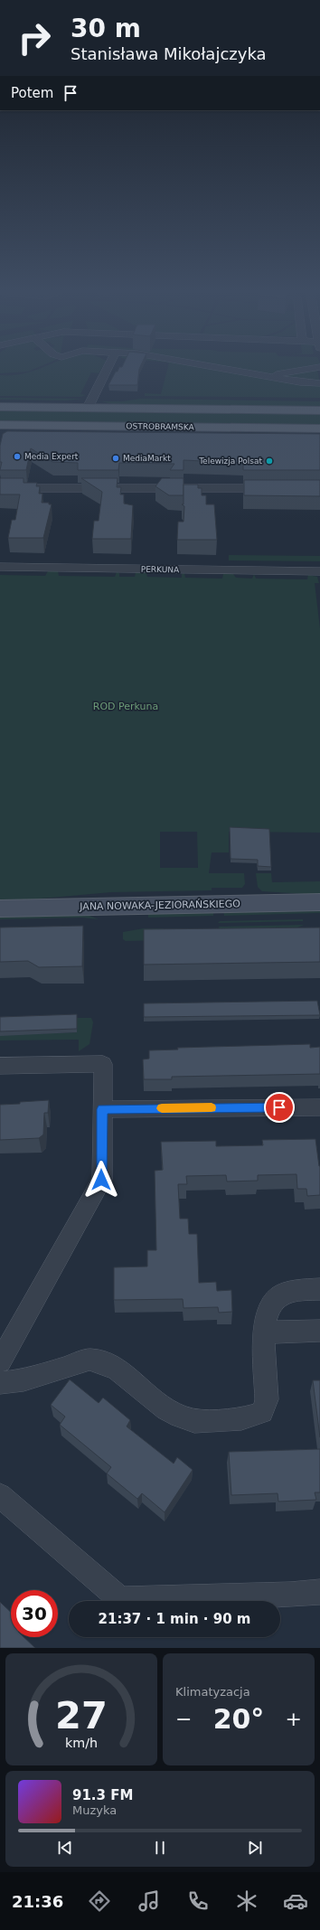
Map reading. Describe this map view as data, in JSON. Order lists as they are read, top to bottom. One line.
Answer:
{"streets":{"main road":["OSTROBRAMSKA"],"street":["PERKUNA","JANA NOWAKA-JEZIORAŃSKIEGO"]},"parks":["ROD Perkuna"],"places":["Media Expert","MediaMarkt","Telewizja Polsat"],"page":{"turn":["30 m","Stanisława Mikołajczyka"],"then":"Potem","limit":"30","trip":"21:37 · 1 min · 90 m","tile":"Klimatyzacja","heat":["−","20°","+"],"song":["91.3 FM","Muzyka"],"tabs":"21:36","gauge":["27","km/h"]}}
